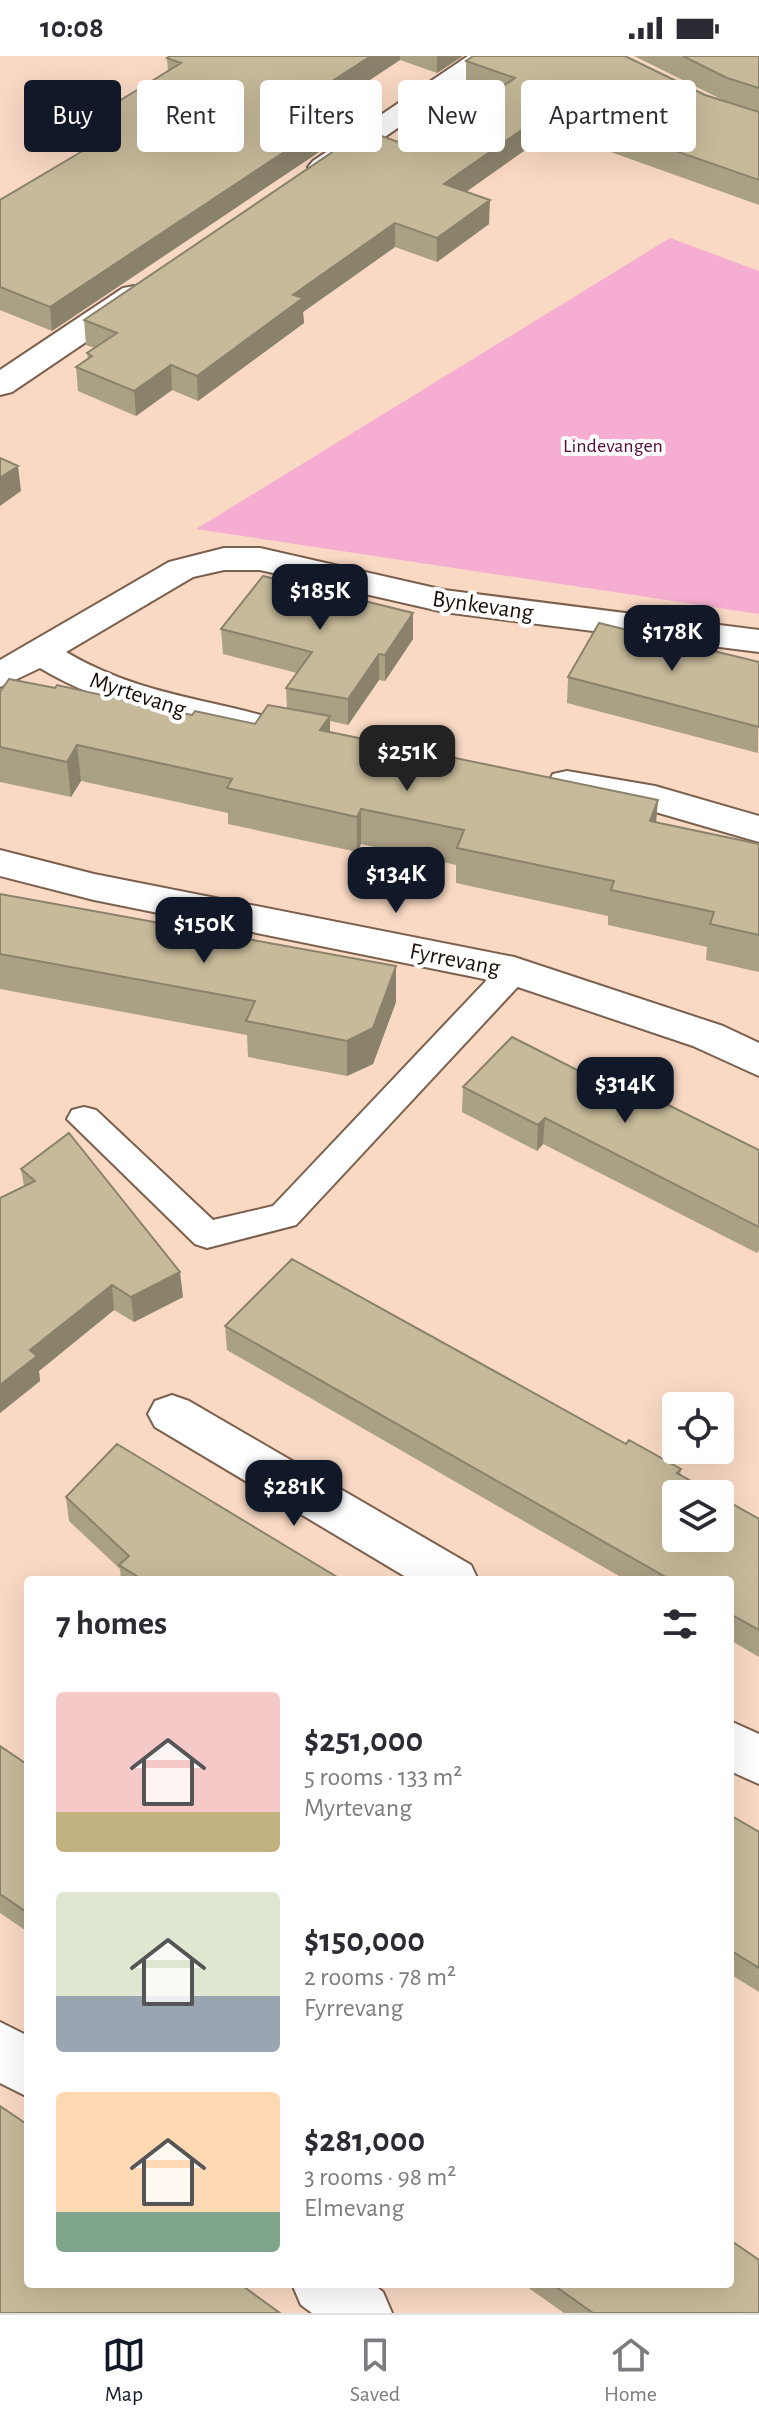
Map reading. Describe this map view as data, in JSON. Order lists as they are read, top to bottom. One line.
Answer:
{"streets":{"street":["Bynkevang","Myrtevang","Fyrrevang"]},"crossings":[["Bynkevang","Myrtevang"]],"parks":["Lindevangen"],"page":{"status":"10:08","chip":["Buy","Rent","Filters","New","Apartment"],"price":["$185K","$178K","$251K","$134K","$150K","$314K","$281K"],"heading":"7 homes","list":[{"name":"$251,000","note":"5 rooms · 133 m² · Myrtevang"},{"name":"$150,000","note":"2 rooms · 78 m² · Fyrrevang"},{"name":"$281,000","note":"3 rooms · 98 m² · Elmevang"}],"tabs":["Map","Saved","Home"]}}
